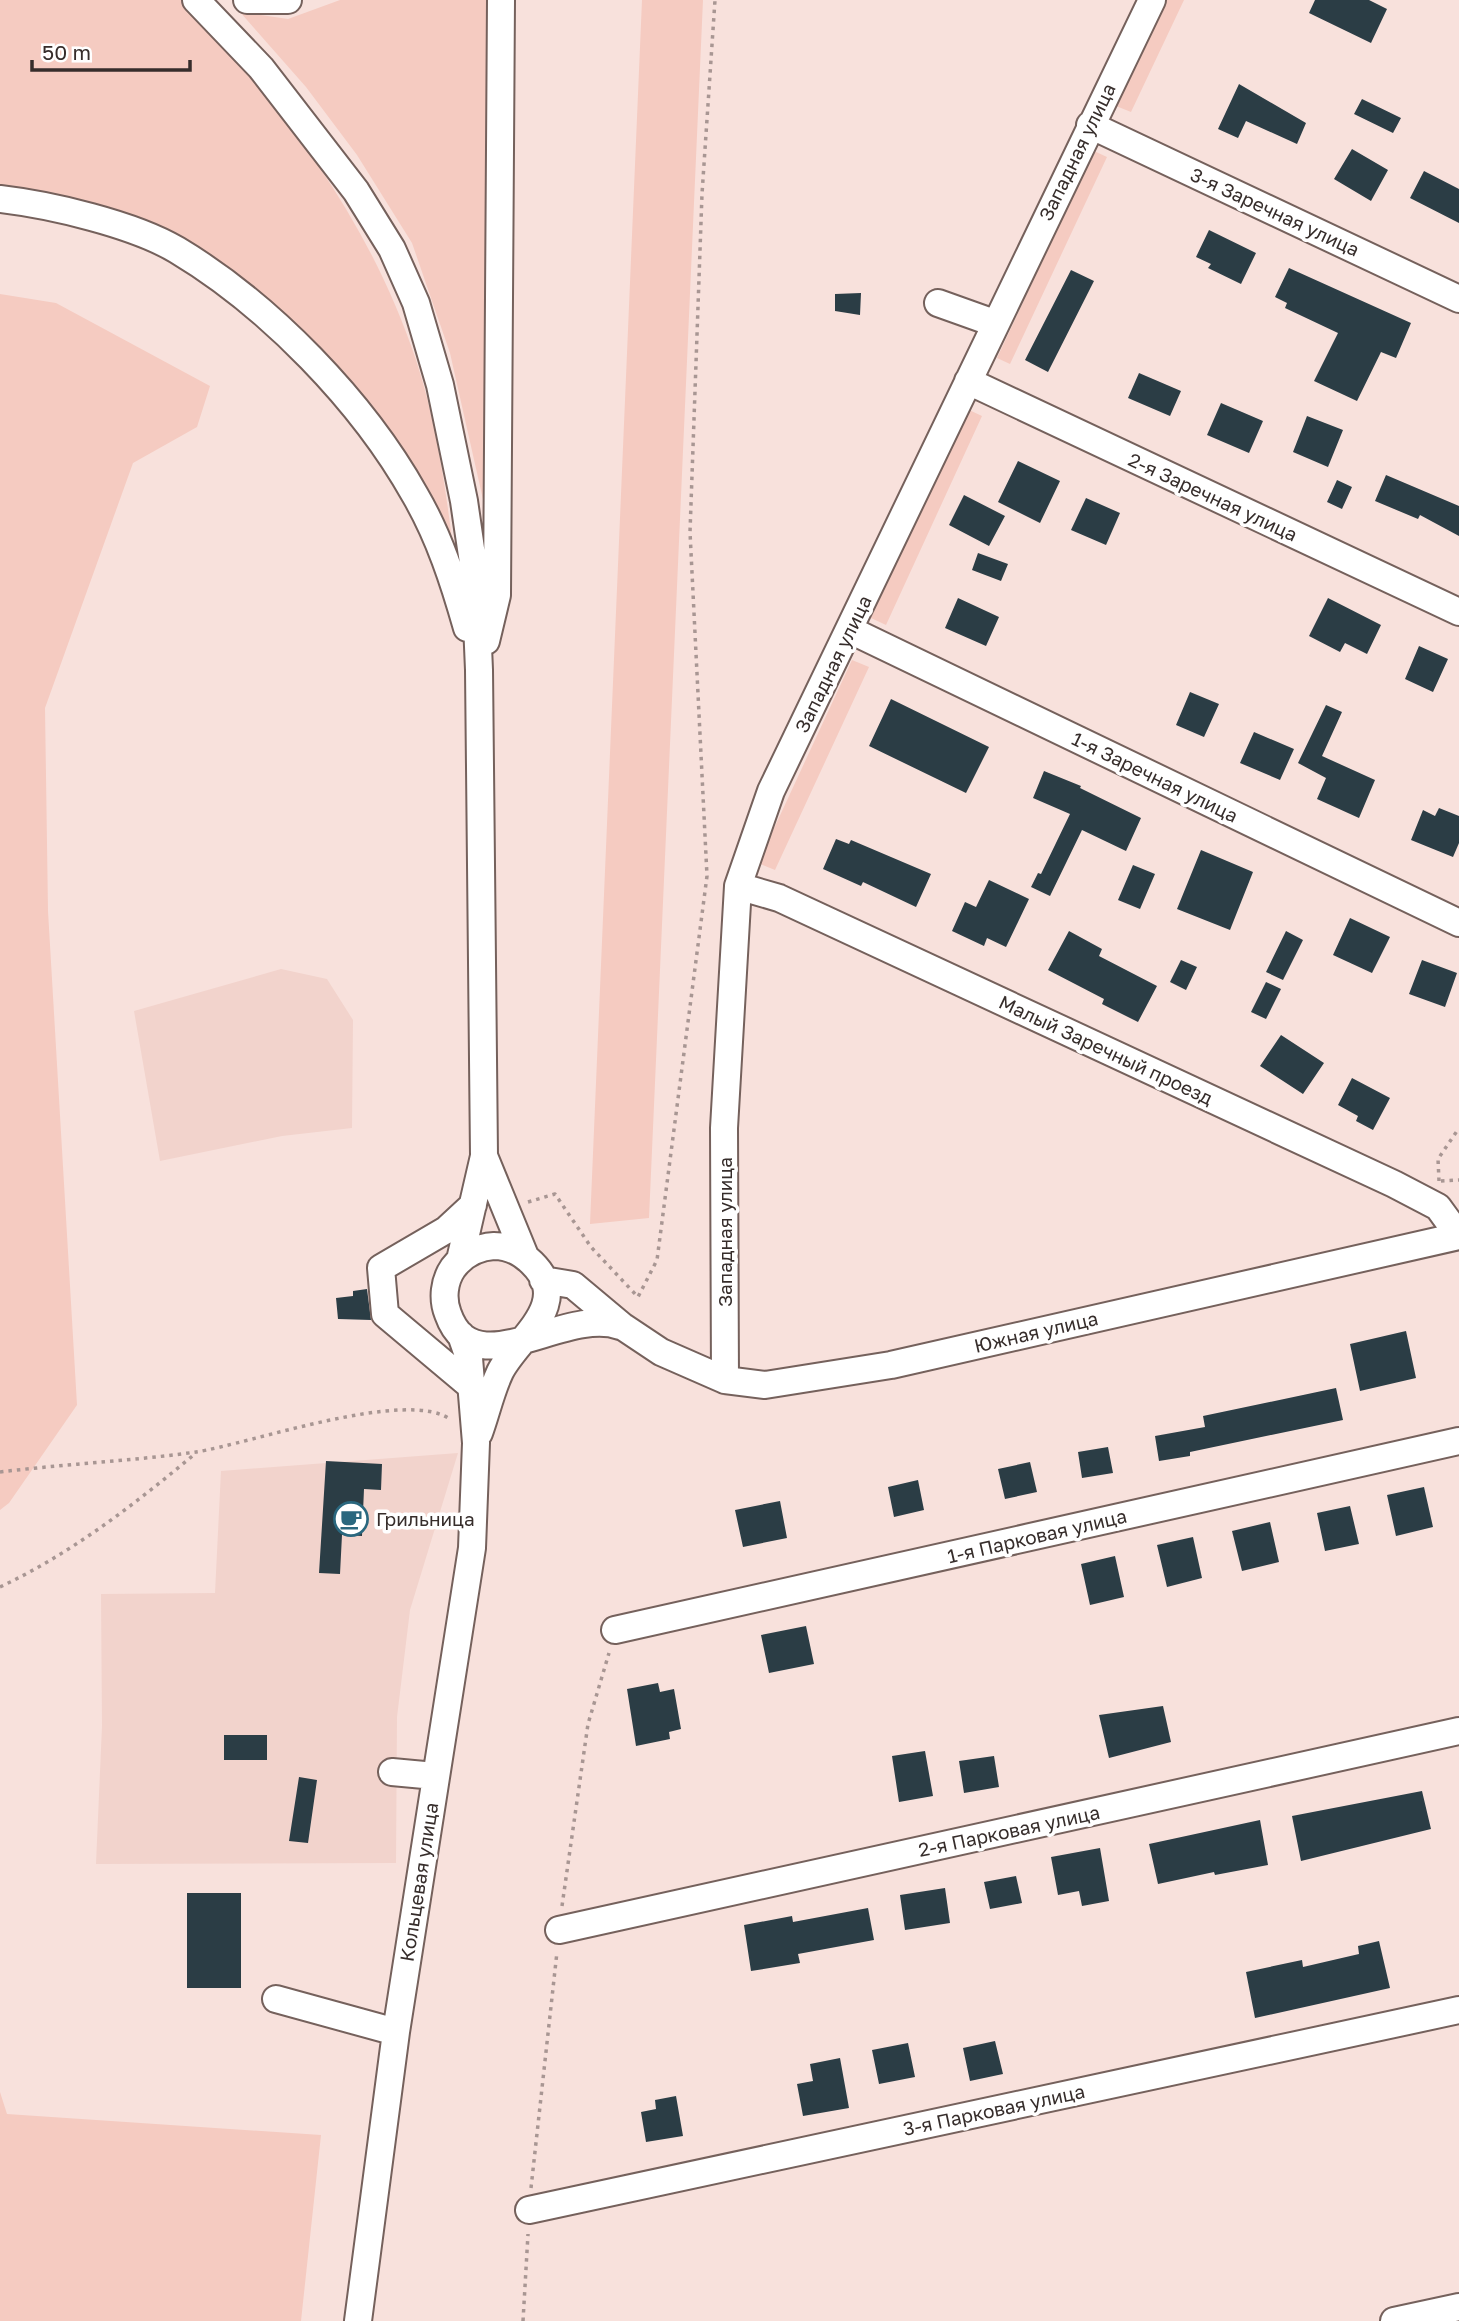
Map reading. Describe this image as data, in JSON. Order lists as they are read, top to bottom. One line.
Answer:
{"streets":{"street":["Западная улица","3-я Заречная улица","2-я Заречная улица","1-я Заречная улица","Малый Заречный проезд","Южная улица","1-я Парковая улица","2-я Парковая улица","Кольцевая улица","3-я Парковая улица"]},"crossings":[["Западная улица","3-я Заречная улица"],["Западная улица","2-я Заречная улица"],["Западная улица","1-я Заречная улица"],["Западная улица","Малый Заречный проезд"],["Западная улица","Южная улица"],["Малый Заречный проезд","Южная улица"]],"places":{"cafe":["Грильница"]},"scale_bar":"50 m"}
